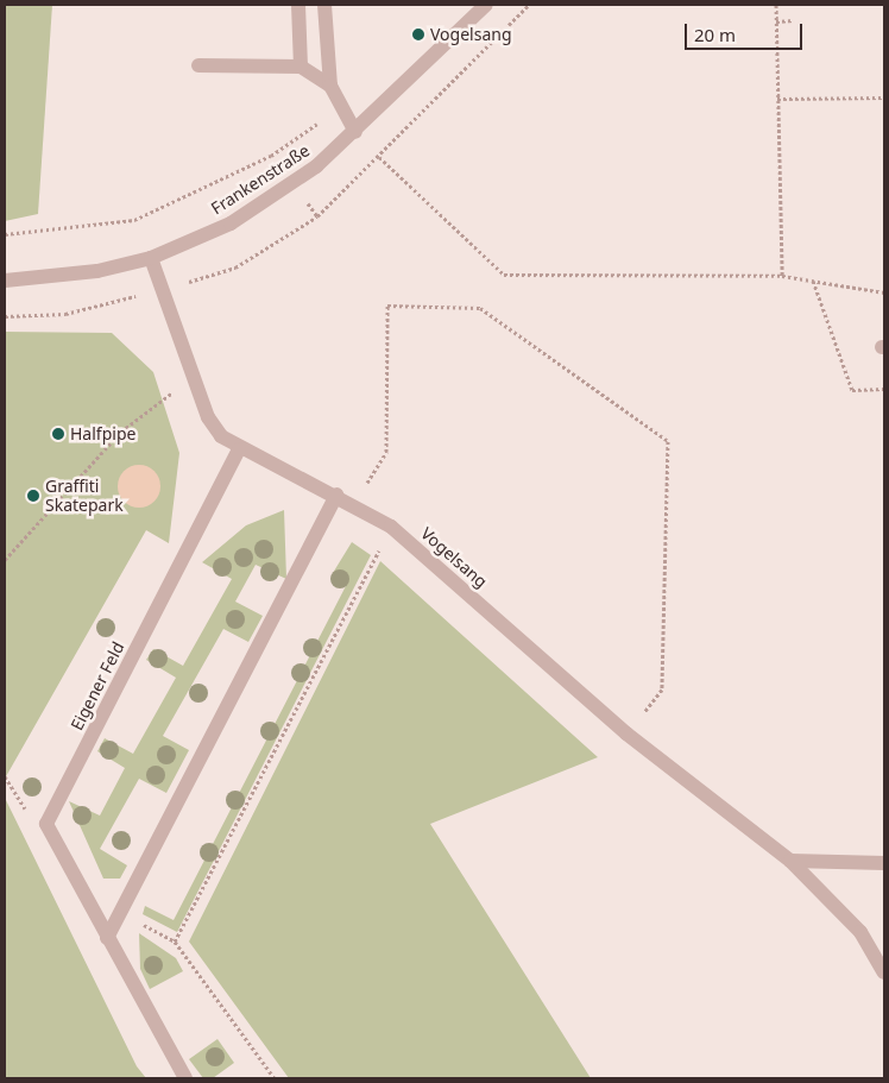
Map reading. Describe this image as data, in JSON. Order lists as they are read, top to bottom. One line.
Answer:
{"streets":{"street":["Frankenstraße","Vogelsang","Eigener Feld"]},"crossings":[["Frankenstraße","Vogelsang"],["Vogelsang","Eigener Feld"]],"places":["Vogelsang","Halfpipe","Graffiti Skatepark"],"scale_bar":"20 m"}
